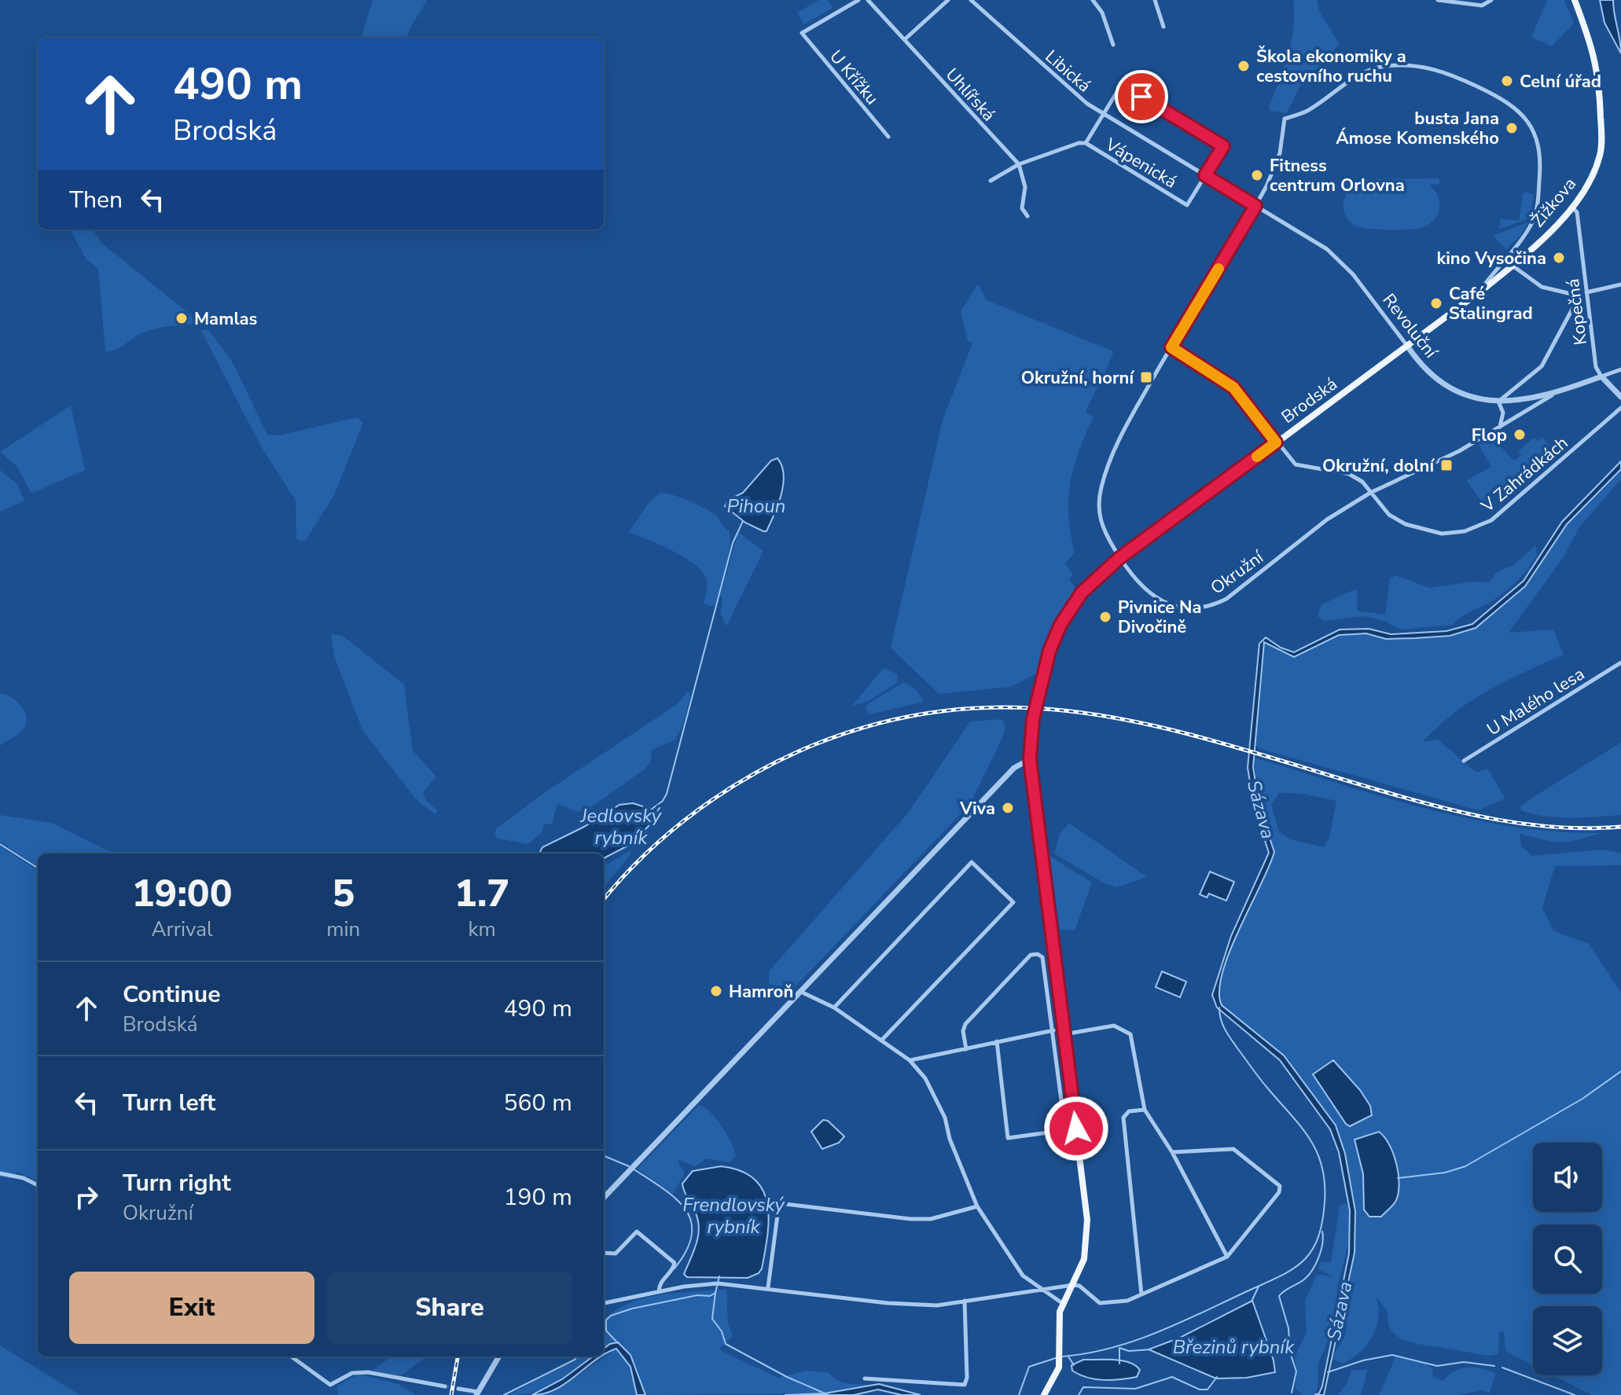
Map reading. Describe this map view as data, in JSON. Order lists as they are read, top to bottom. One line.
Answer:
{"streets":{"main road":["Žižkova","Brodská"],"street":["Libická","U Křížku","Uhlířská","Vápenická","Kopečná","Revoluční","V Zahrádkách","Okružní","U Malého lesa"]},"crossings":[["Libická","Vápenická"],["Libická","Revoluční"],["Libická","Okružní"],["Uhlířská","Vápenická"],["Žižkova","Kopečná"],["Žižkova","Brodská"],["Žižkova","Okružní"],["Kopečná","Revoluční"],["Revoluční","Brodská"],["Revoluční","Okružní"],["Brodská","V Zahrádkách"],["Brodská","Okružní"],["V Zahrádkách","Okružní"]],"water":["Pihoun","Sázava","Jedlovský rybník","Frendlovský rybník","Březinů rybník"],"places":{"other":["Škola ekonomiky a cestovního ruchu","Celní úřad","busta Jana Ámose Komenského","Fitness centrum Orlovna","kino Vysočina","Café Stalingrad","Mamlas","Flop","Pivnice Na Divočině","Viva","Hamroň"],"transit":["Okružní, horní","Okružní, dolní"]},"page":{"turn":["490 m","Brodská"],"then":"Then","eta":["19:00","Arrival","5","min","1.7","km"],"list":[{"name":"Continue","note":"Brodská","value":"490 m"},{"name":"Turn left","value":"560 m"},{"name":"Turn right","note":"Okružní","value":"190 m"}],"buttons":["Exit","Share"]}}
